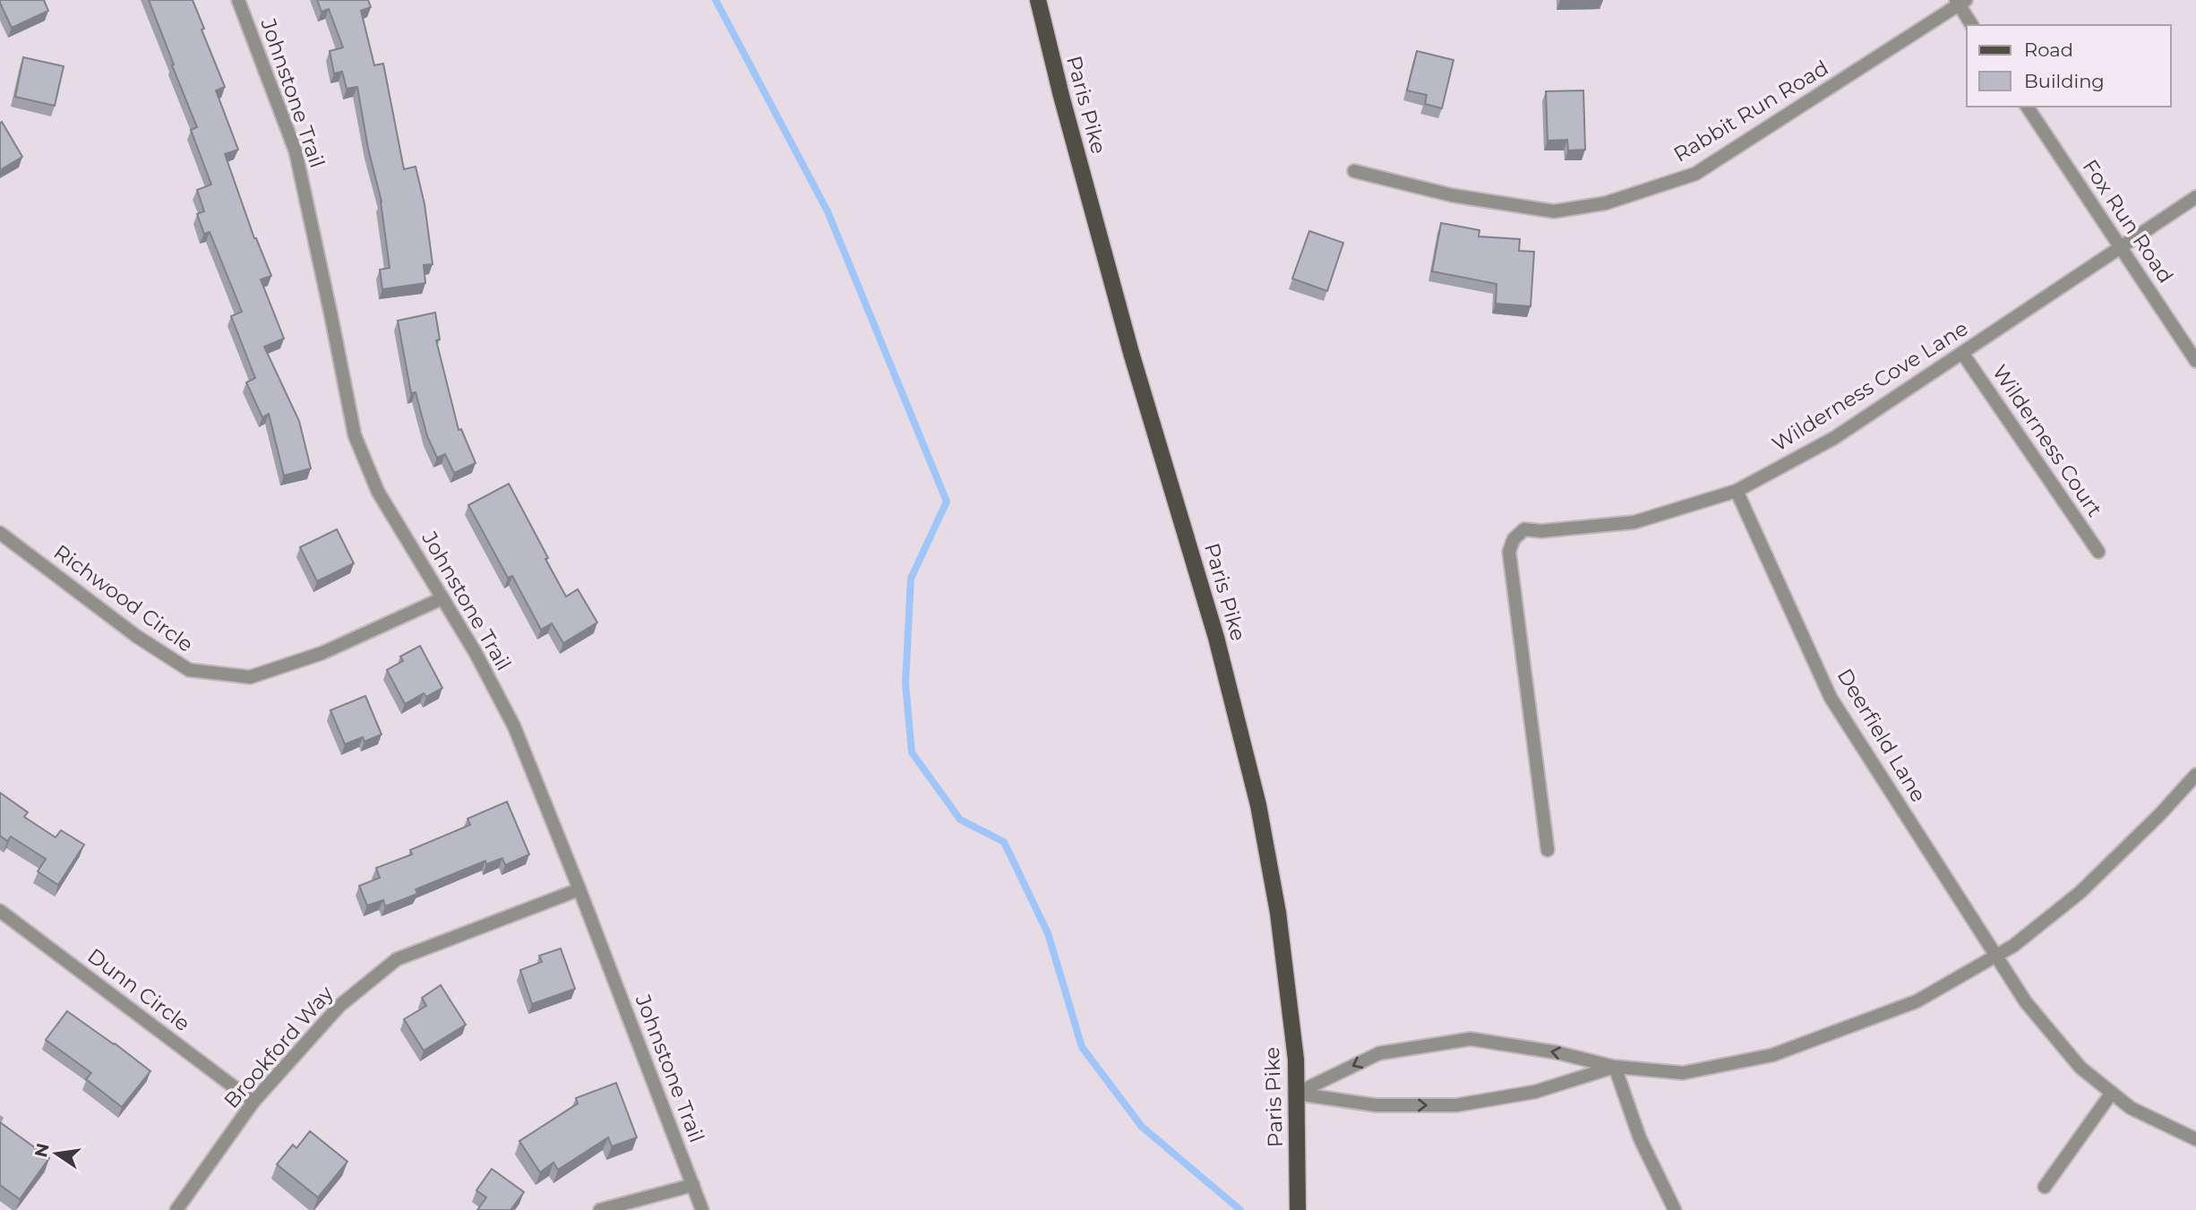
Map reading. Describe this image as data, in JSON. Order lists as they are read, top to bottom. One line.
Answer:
{"streets":{"main road":["Paris Pike"],"street":["Johnstone Trail","Rabbit Run Road","Fox Run Road","Wilderness Cove Lane","Wilderness Court","Richwood Circle","Deerfield Lane","Dunn Circle","Brookford Way"]},"crossings":[["Johnstone Trail","Richwood Circle"],["Johnstone Trail","Brookford Way"],["Fox Run Road","Wilderness Cove Lane"],["Wilderness Cove Lane","Wilderness Court"],["Wilderness Cove Lane","Deerfield Lane"],["Dunn Circle","Brookford Way"]],"legend":["Road","Building"],"north":"left"}
